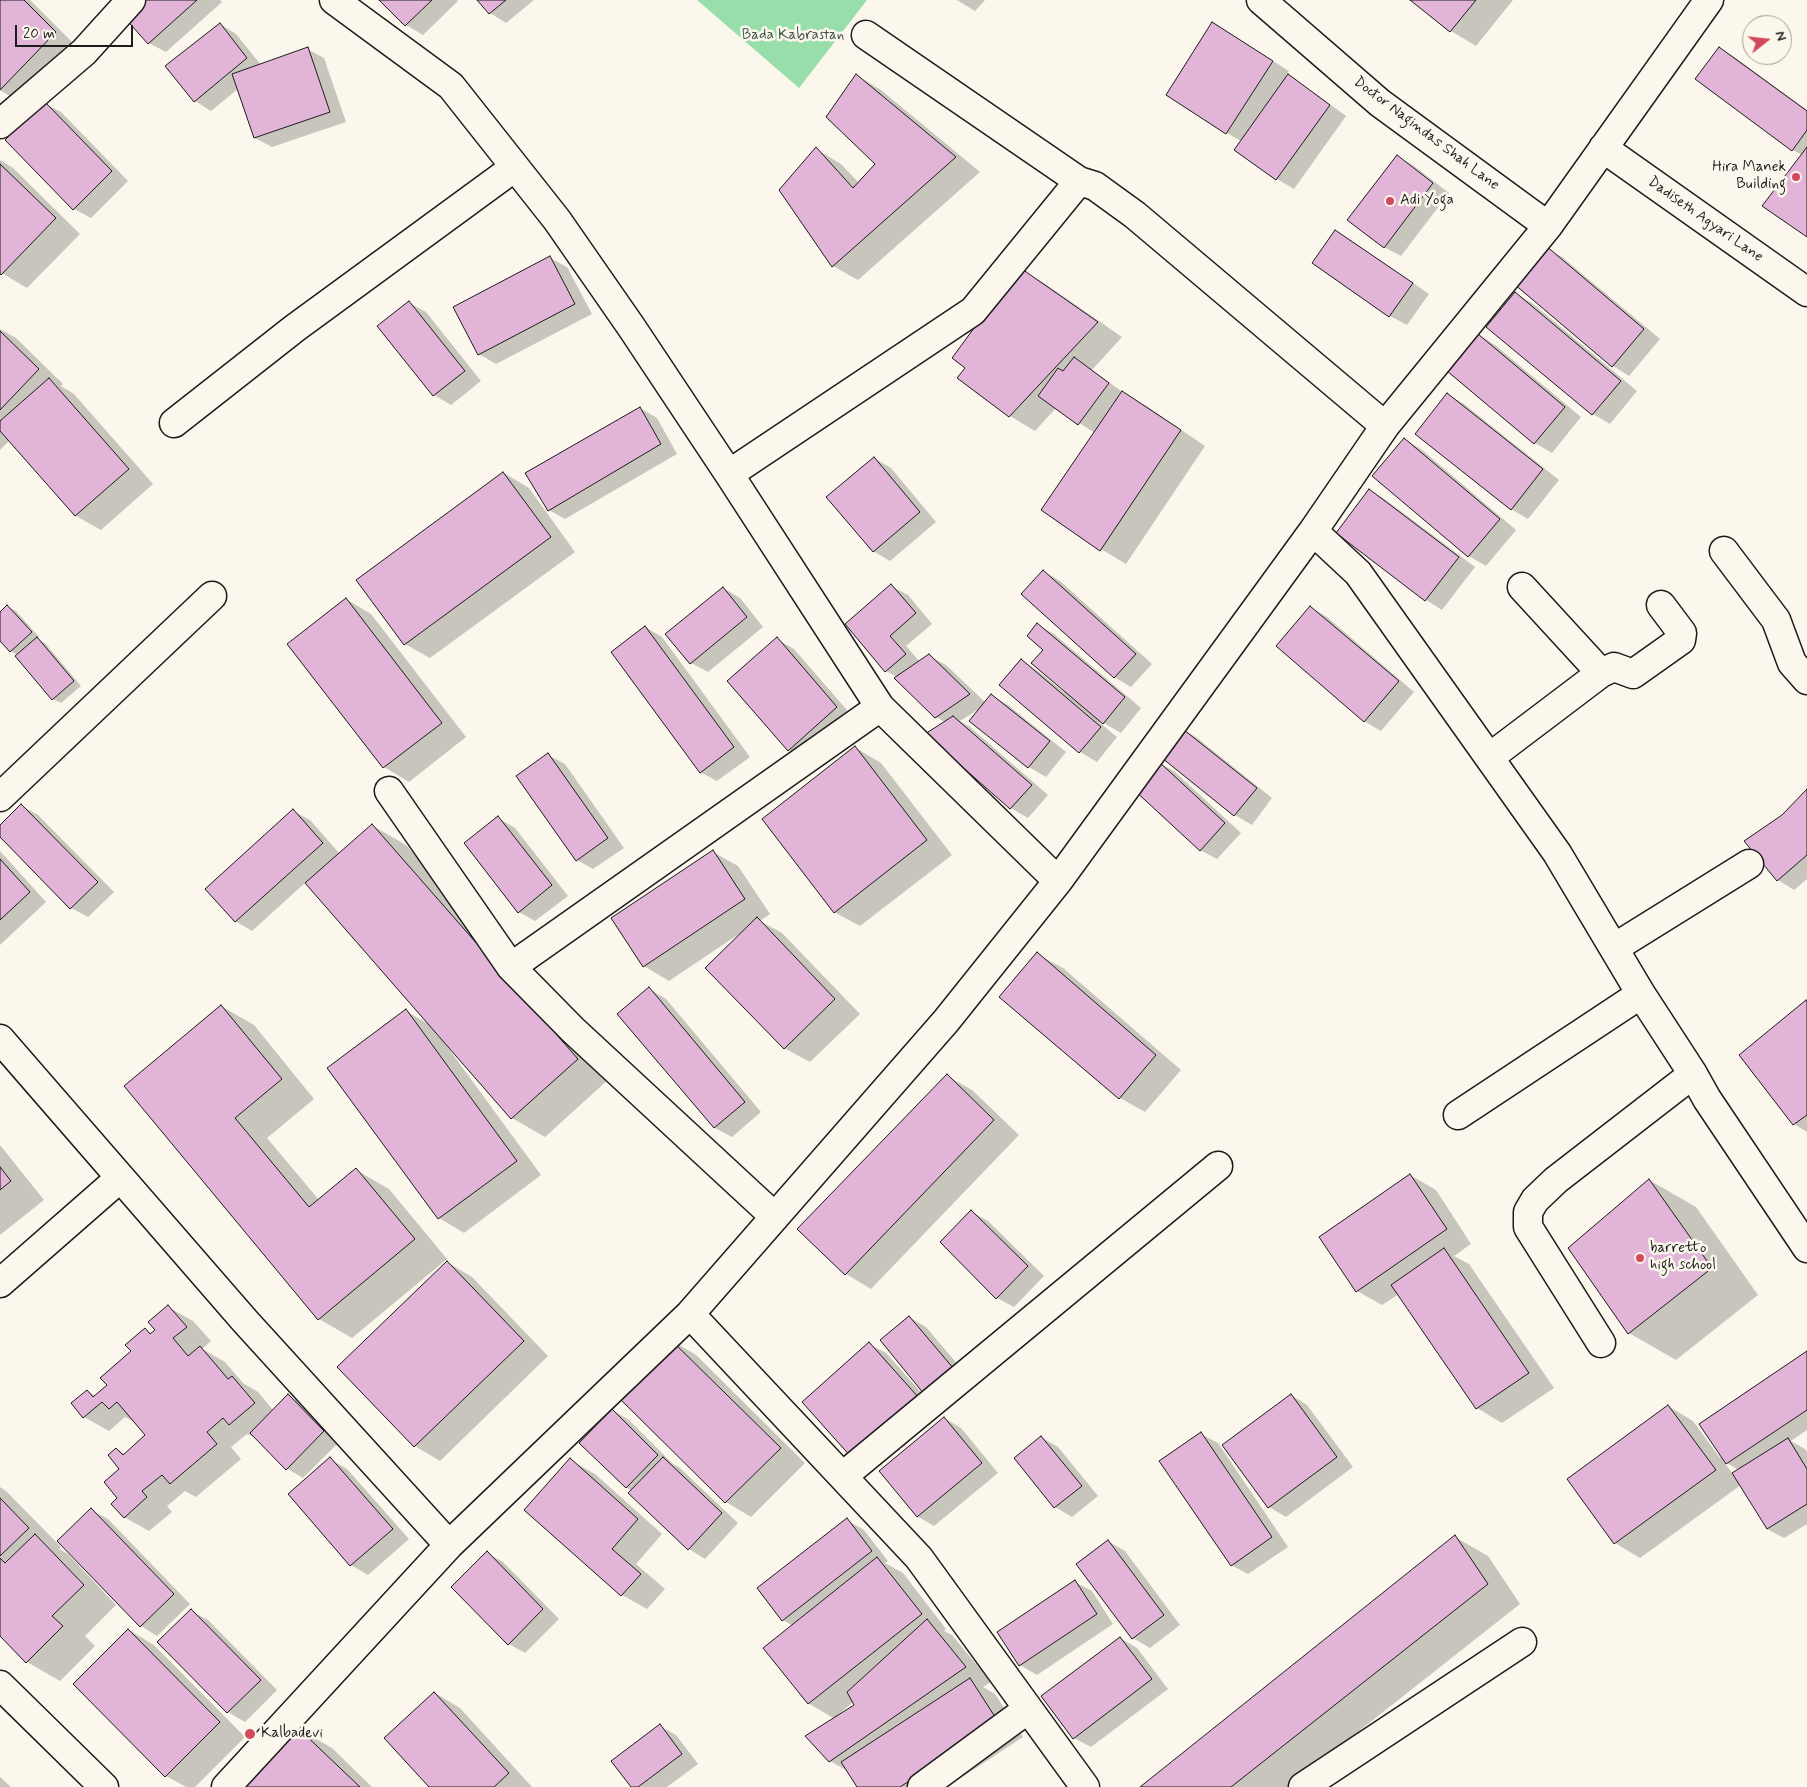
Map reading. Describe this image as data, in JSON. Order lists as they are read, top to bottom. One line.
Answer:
{"streets":{"street":["Doctor Nagindas Shah Lane","Dadiseth Agyari Lane"]},"parks":["Bada Kabrastan"],"places":["Hira Manek Building","Adi Yoga","barretto high school","Kalbadevi"],"scale_bar":"20 m","north":"right"}
